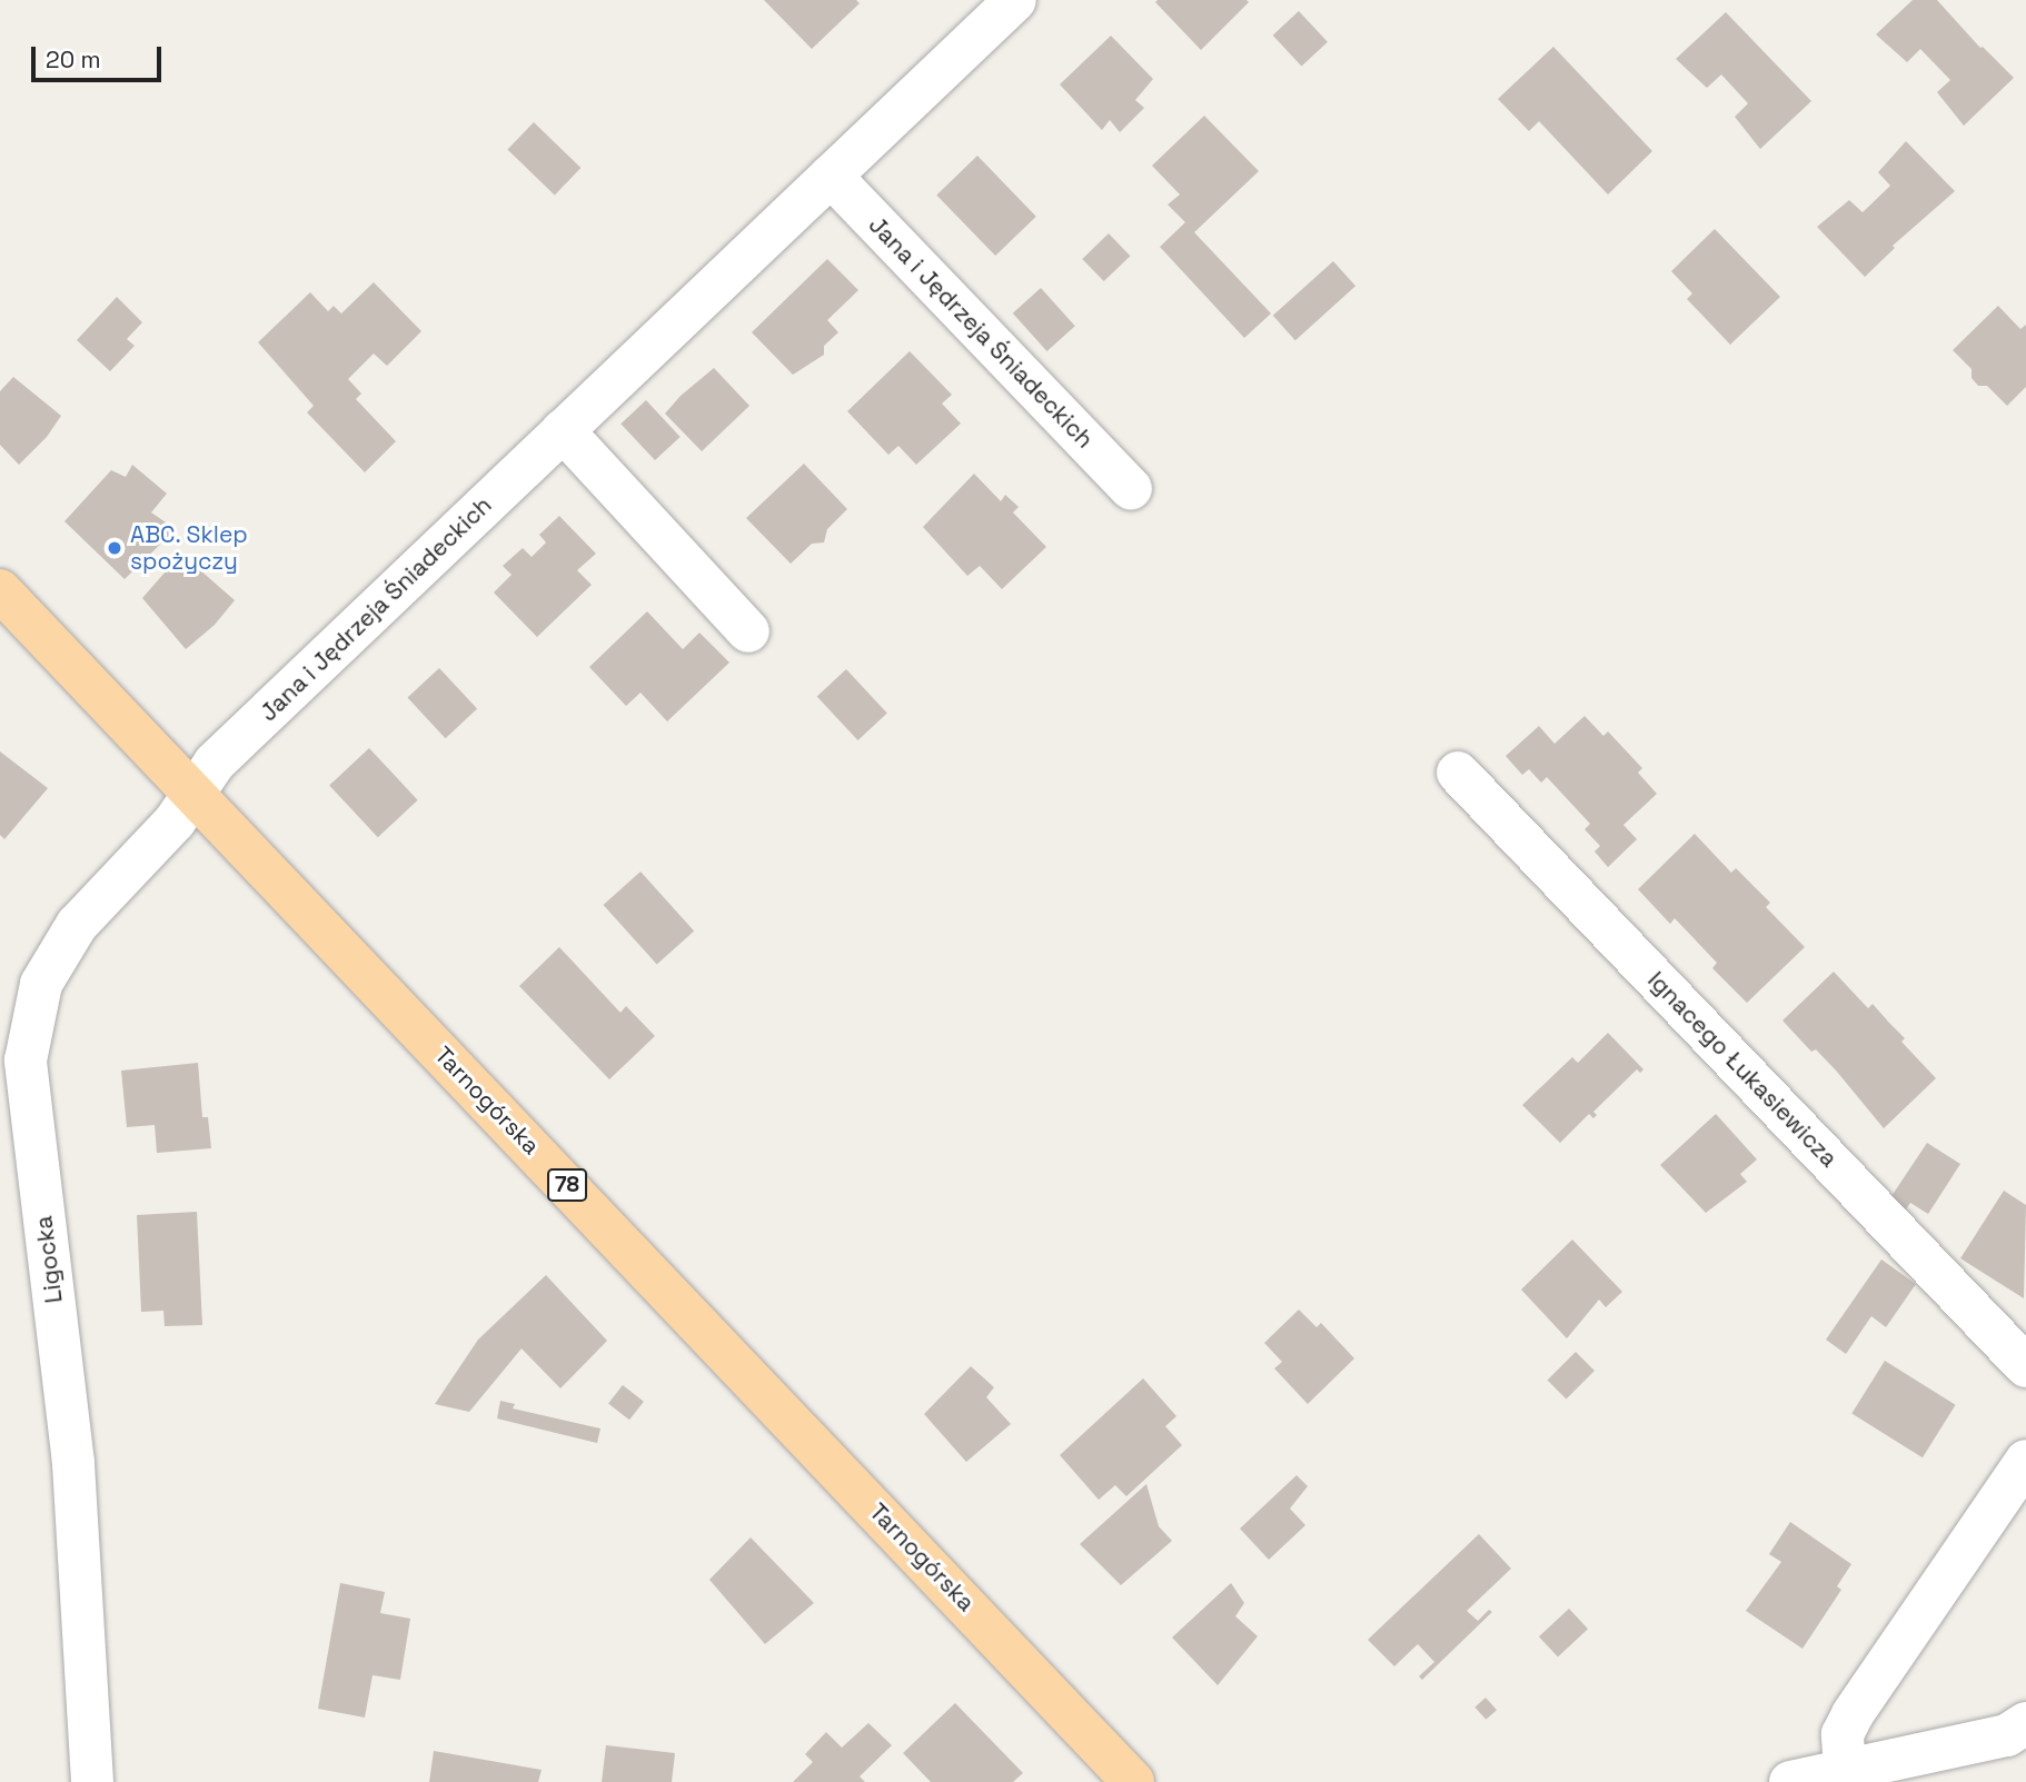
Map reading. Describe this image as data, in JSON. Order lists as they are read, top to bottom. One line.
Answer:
{"streets":{"main road":["Tarnogórska","78"],"street":["Jana i Jędrzeja Śniadeckich","Ignacego Łukasiewicza","Ligocka"]},"crossings":[["Jana i Jędrzeja Śniadeckich","Tarnogórska"],["Jana i Jędrzeja Śniadeckich","Ligocka"],["Tarnogórska","Ligocka"]],"places":["ABC. Sklep spożyczy"],"scale_bar":"20 m"}
